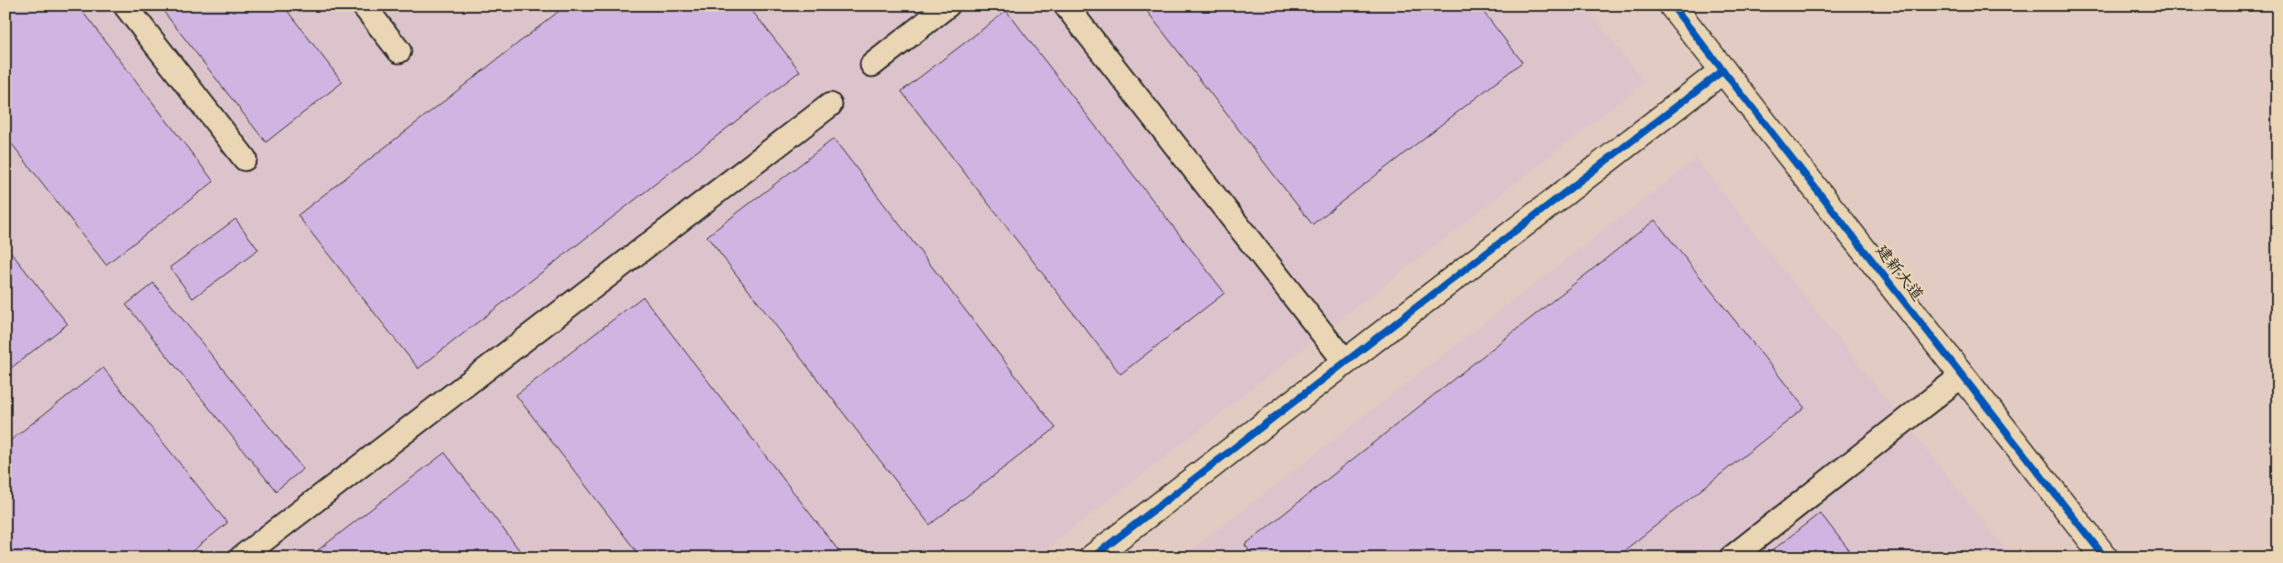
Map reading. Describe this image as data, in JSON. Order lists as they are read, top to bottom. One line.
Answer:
{"streets":{"street":["建新大道"]}}
